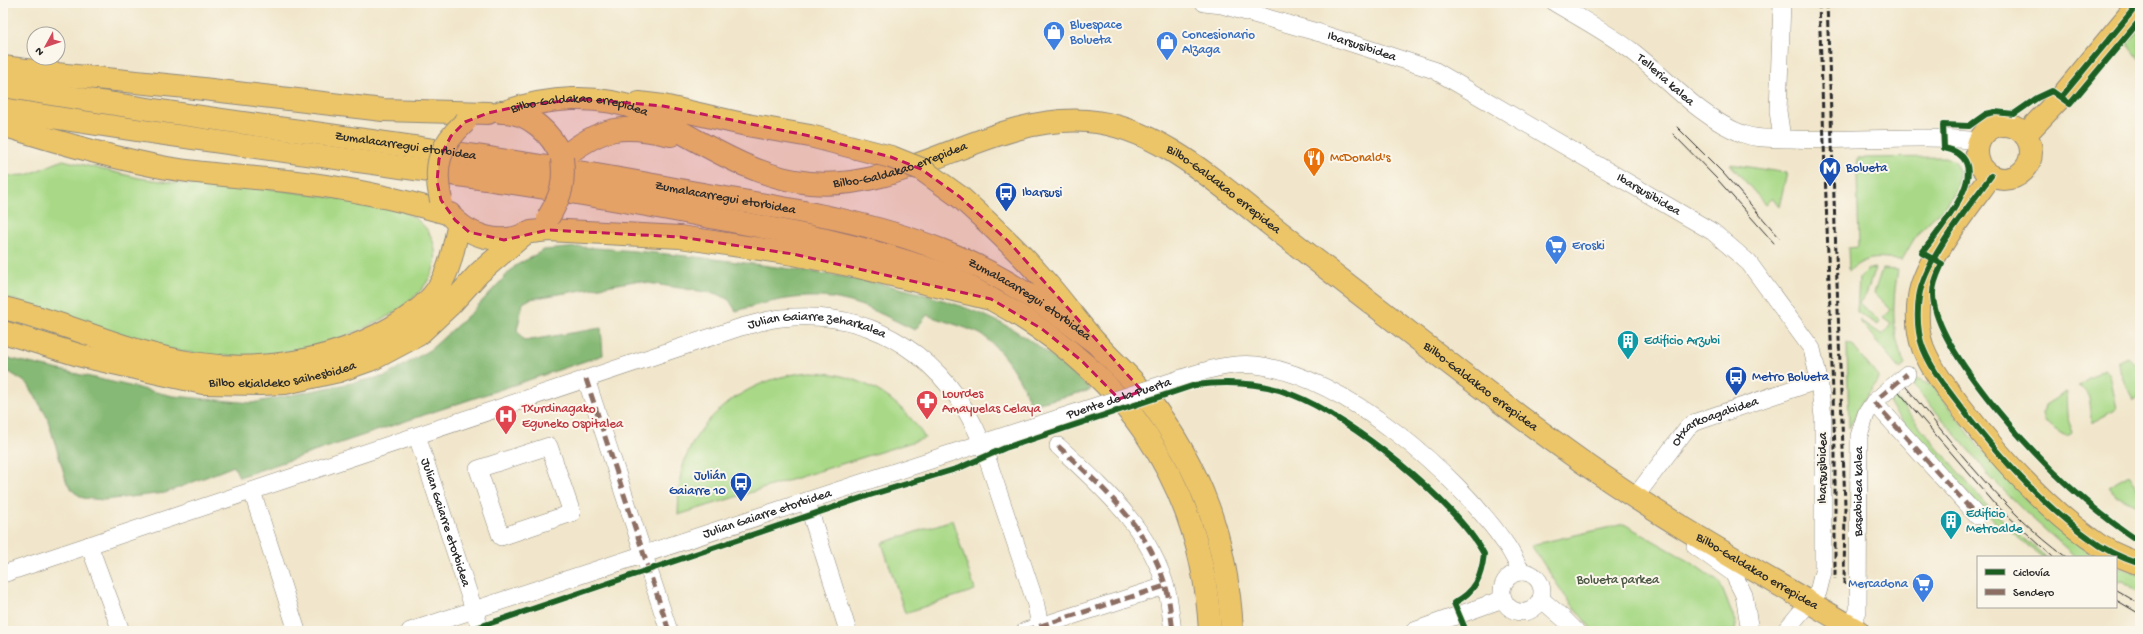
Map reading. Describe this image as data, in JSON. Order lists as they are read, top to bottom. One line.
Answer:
{"streets":{"main road":["Bilbo-Galdakao errepidea","Zumalacarregui etorbidea","Bilbo ekialdeko saihesbidea"],"street":["Ibarsusibidea","Telleria kalea","Julian Gaiarre zeharkalea","Puente de la Puerta","Otxarkoagabidea","Basabidea kalea","Julian Gaiarre etorbidea"]},"crossings":[["Ibarsusibidea","Bilbo-Galdakao errepidea"],["Ibarsusibidea","Otxarkoagabidea"],["Bilbo-Galdakao errepidea","Bilbo ekialdeko saihesbidea"],["Bilbo-Galdakao errepidea","Otxarkoagabidea"],["Bilbo-Galdakao errepidea","Basabidea kalea"],["Julian Gaiarre zeharkalea","Julian Gaiarre etorbidea"],["Puente de la Puerta","Julian Gaiarre etorbidea"]],"parks":["Bolueta parkea"],"places":{"shop":["Bluespace Bolueta","Concesionario Alzaga"],"restaurant":["McDonald's"],"metro station":["Bolueta"],"bus stop":["Ibarsusi","Metro Bolueta","Julián Gaiarre 10"],"supermarket":["Eroski","Mercadona"],"building":["Edificio Arzubi","Edificio Metroalde"],"pharmacy":["Lourdes Amayuelas Celaya"],"hospital":["Txurdinagako Eguneko Ospitalea"]},"legend":["Ciclovía","Sendero"],"north":"bottom left"}
